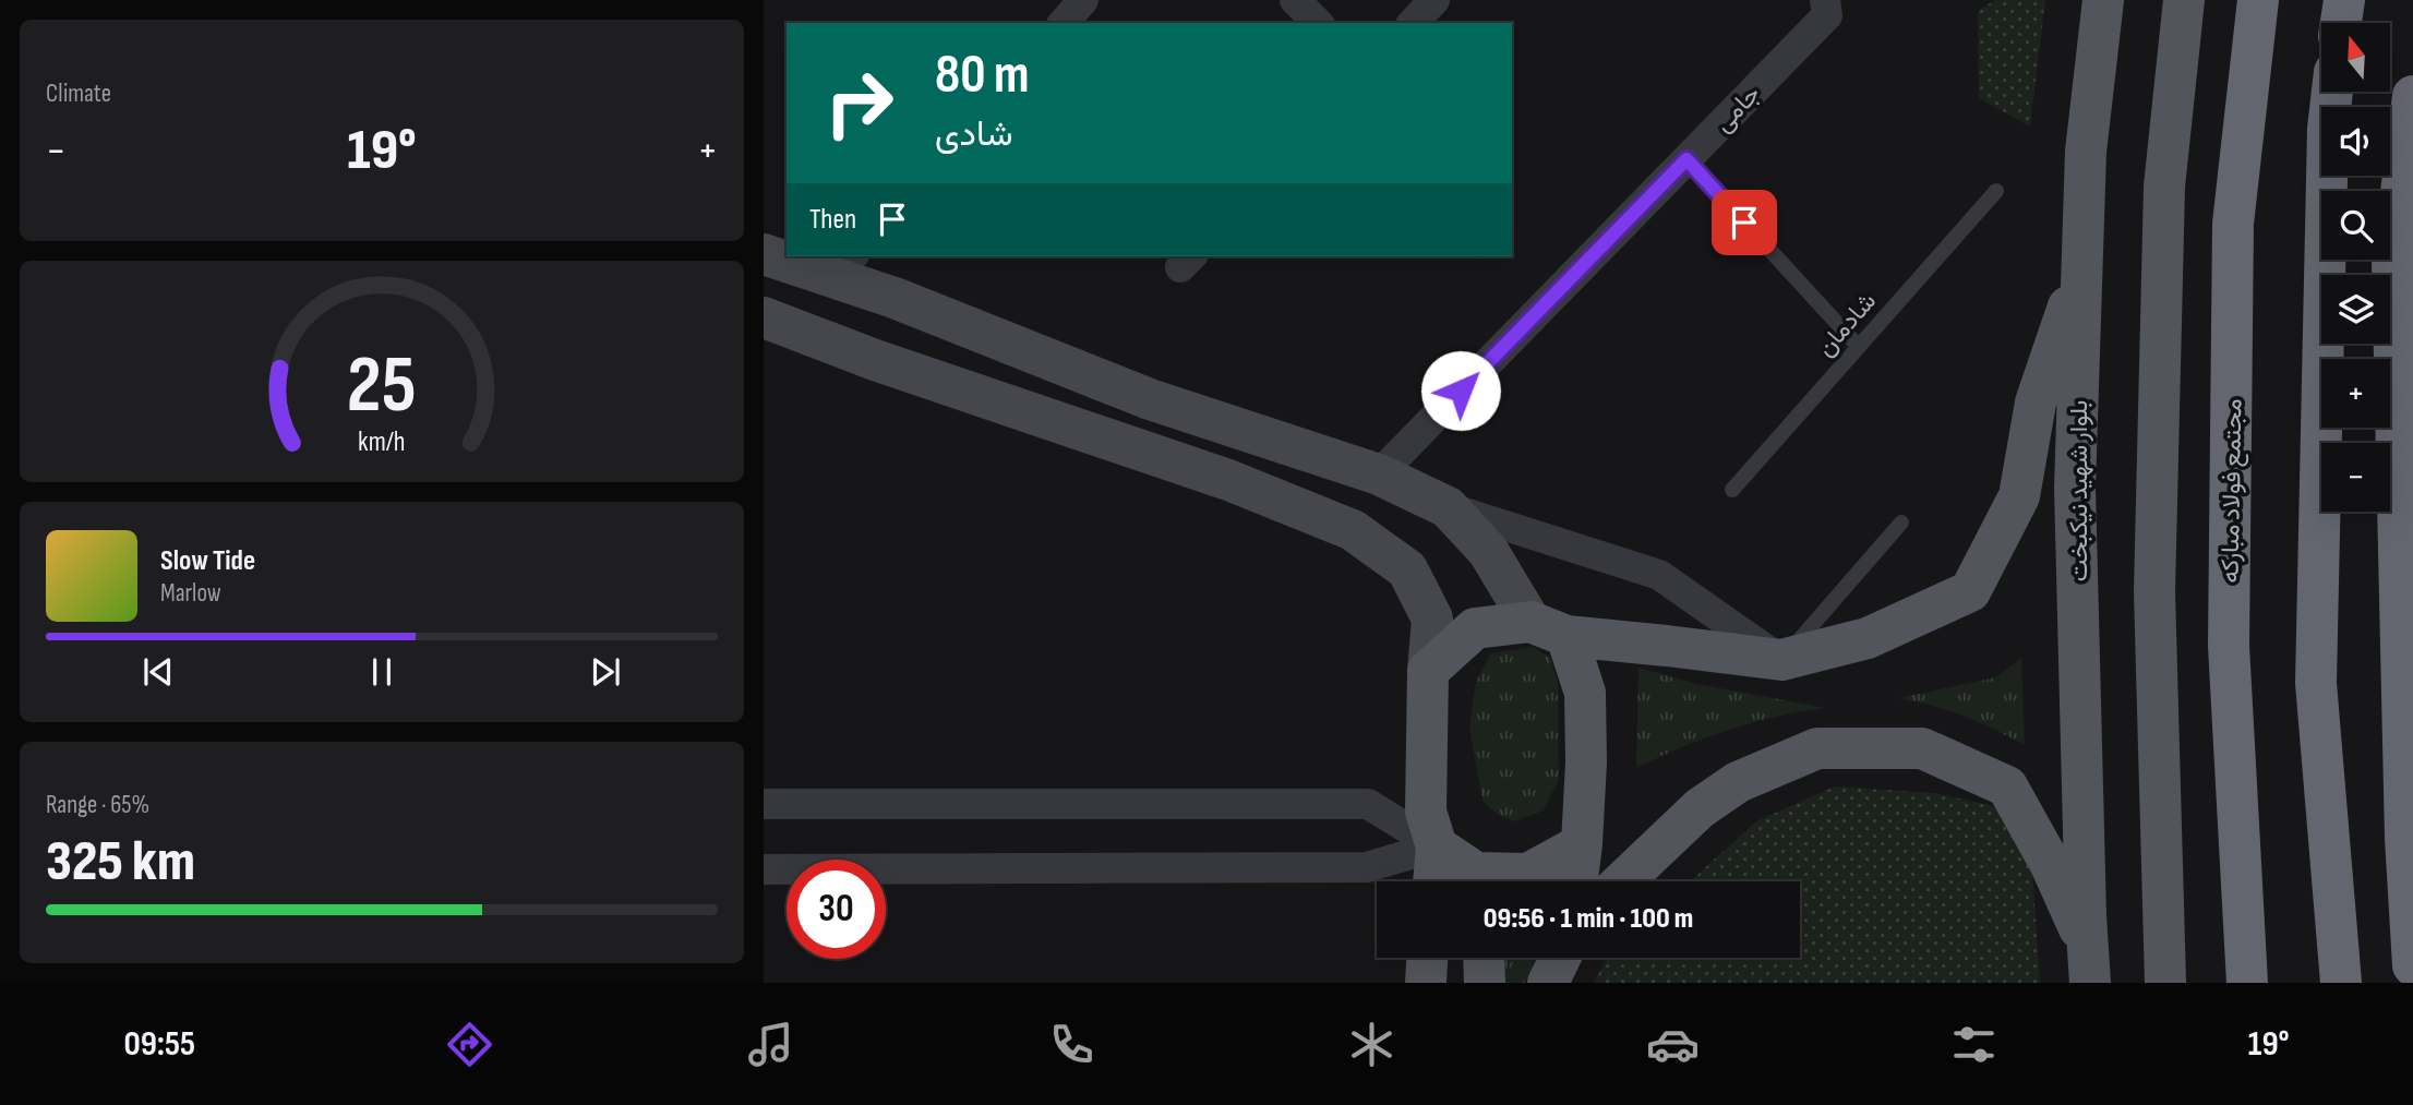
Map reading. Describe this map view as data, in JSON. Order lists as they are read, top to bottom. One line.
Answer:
{"streets":{"highway":["مجتمع فولاد مبارکه"],"main road":["بلوار شهید نیکبخت"],"street":["جامی"],"lane":["شادمان"]},"north":"top","page":{"tile":["Climate",["Range · 65%","325 km"]],"map_buttons":["+","−"],"turn":["80 m","شادی"],"heat":["−","19°","+"],"then":"Then","song":["Slow Tide","Marlow"],"limit":"30","trip":"09:56 · 1 min · 100 m","tabs":["09:55","19°"],"gauge":["25","km/h"]}}
